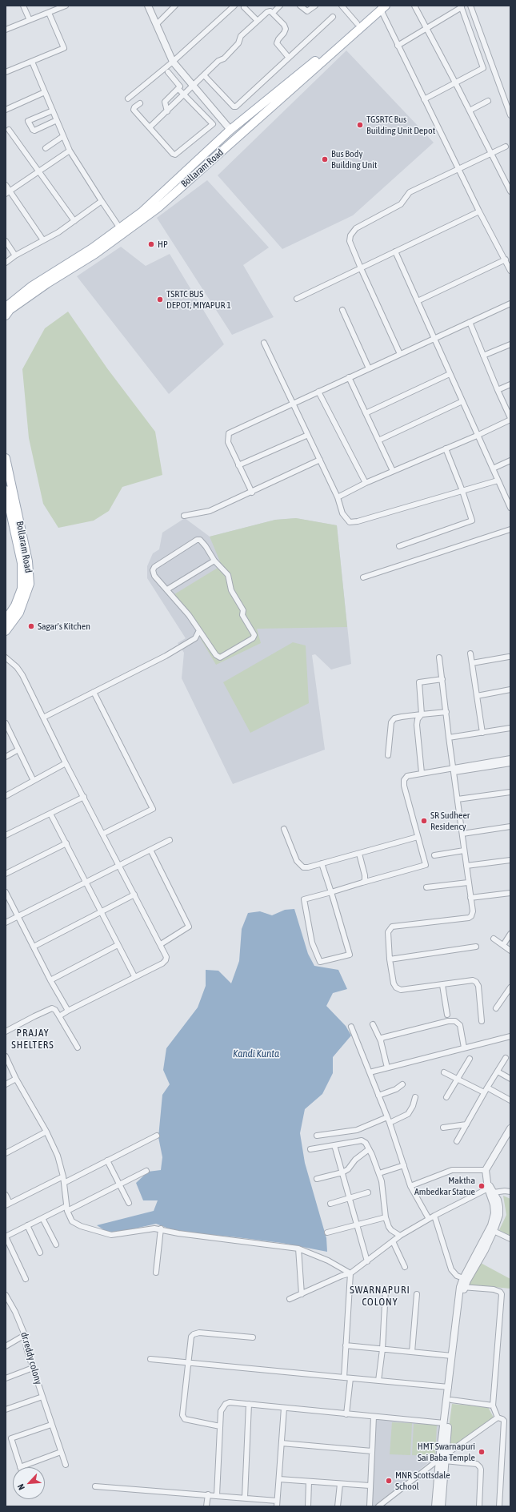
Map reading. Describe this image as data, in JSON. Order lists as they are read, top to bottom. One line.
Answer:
{"streets":{"main road":["Bollaram Road"],"street":["dr.reddy colony"]},"districts":["PRAJAY SHELTERS","SWARNAPURI COLONY"],"water":["Kandi Kunta"],"places":["TGSRTC Bus Building Unit Depot","Bus Body Building Unit","HP","TSRTC BUS DEPOT, MIYAPUR 1","Sagar's Kitchen","SR Sudheer Residency","Maktha Ambedkar Statue","HMT Swarnapuri Sai Baba Temple","MNR Scottsdale School"],"north":"bottom left"}
